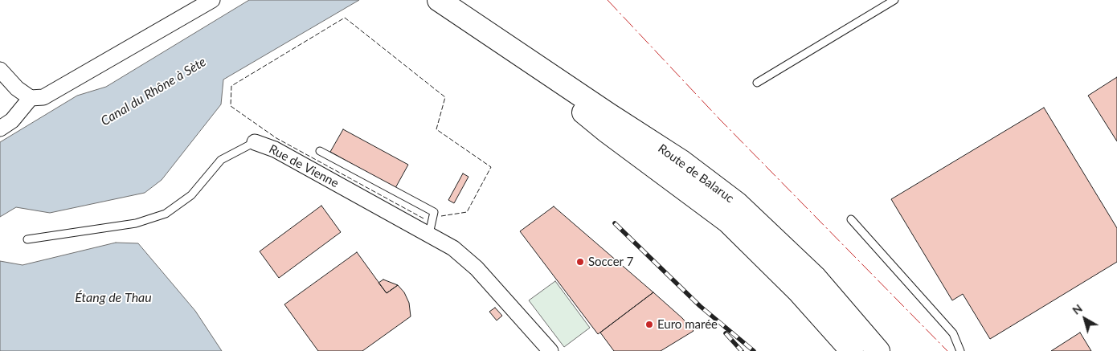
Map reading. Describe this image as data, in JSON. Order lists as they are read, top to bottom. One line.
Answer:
{"streets":{"main road":["Route de Balaruc"],"street":["Rue de Vienne"]},"water":["Canal du Rhône à Sète","Étang de Thau"],"places":["Soccer 7","Euro marée"],"north":"top left"}
